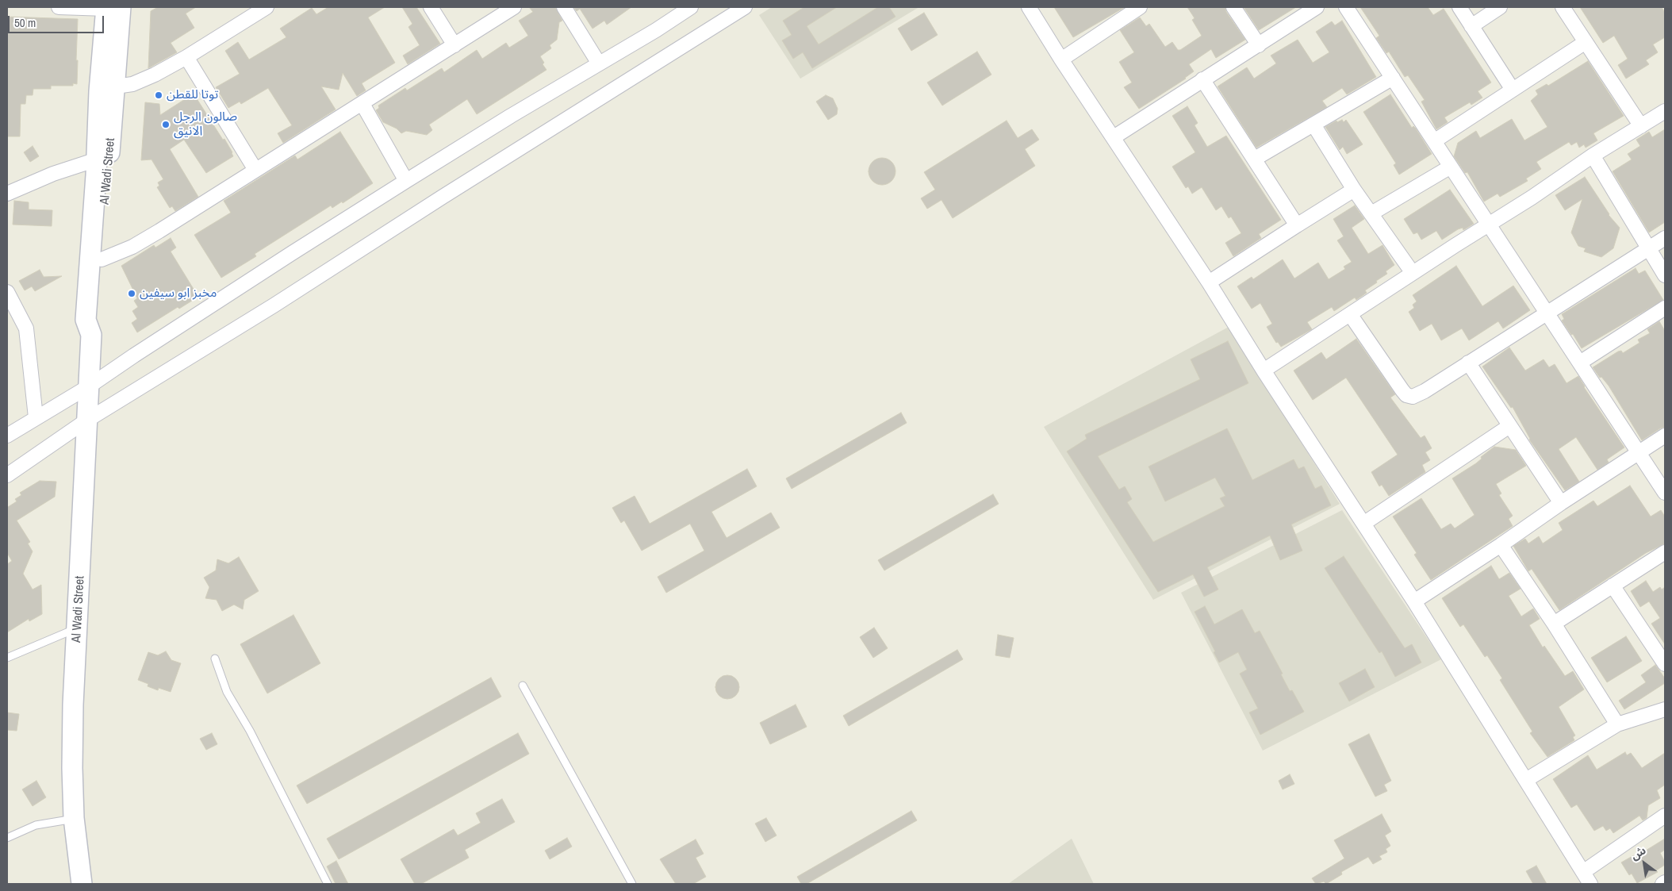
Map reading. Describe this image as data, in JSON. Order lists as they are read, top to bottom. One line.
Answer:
{"streets":{"main road":["Al Wadi Street"]},"places":["توتا للقطن","صالون الرجل الانيق","مخبز ابو سيفين"],"scale_bar":"50 m","north":"top left"}
